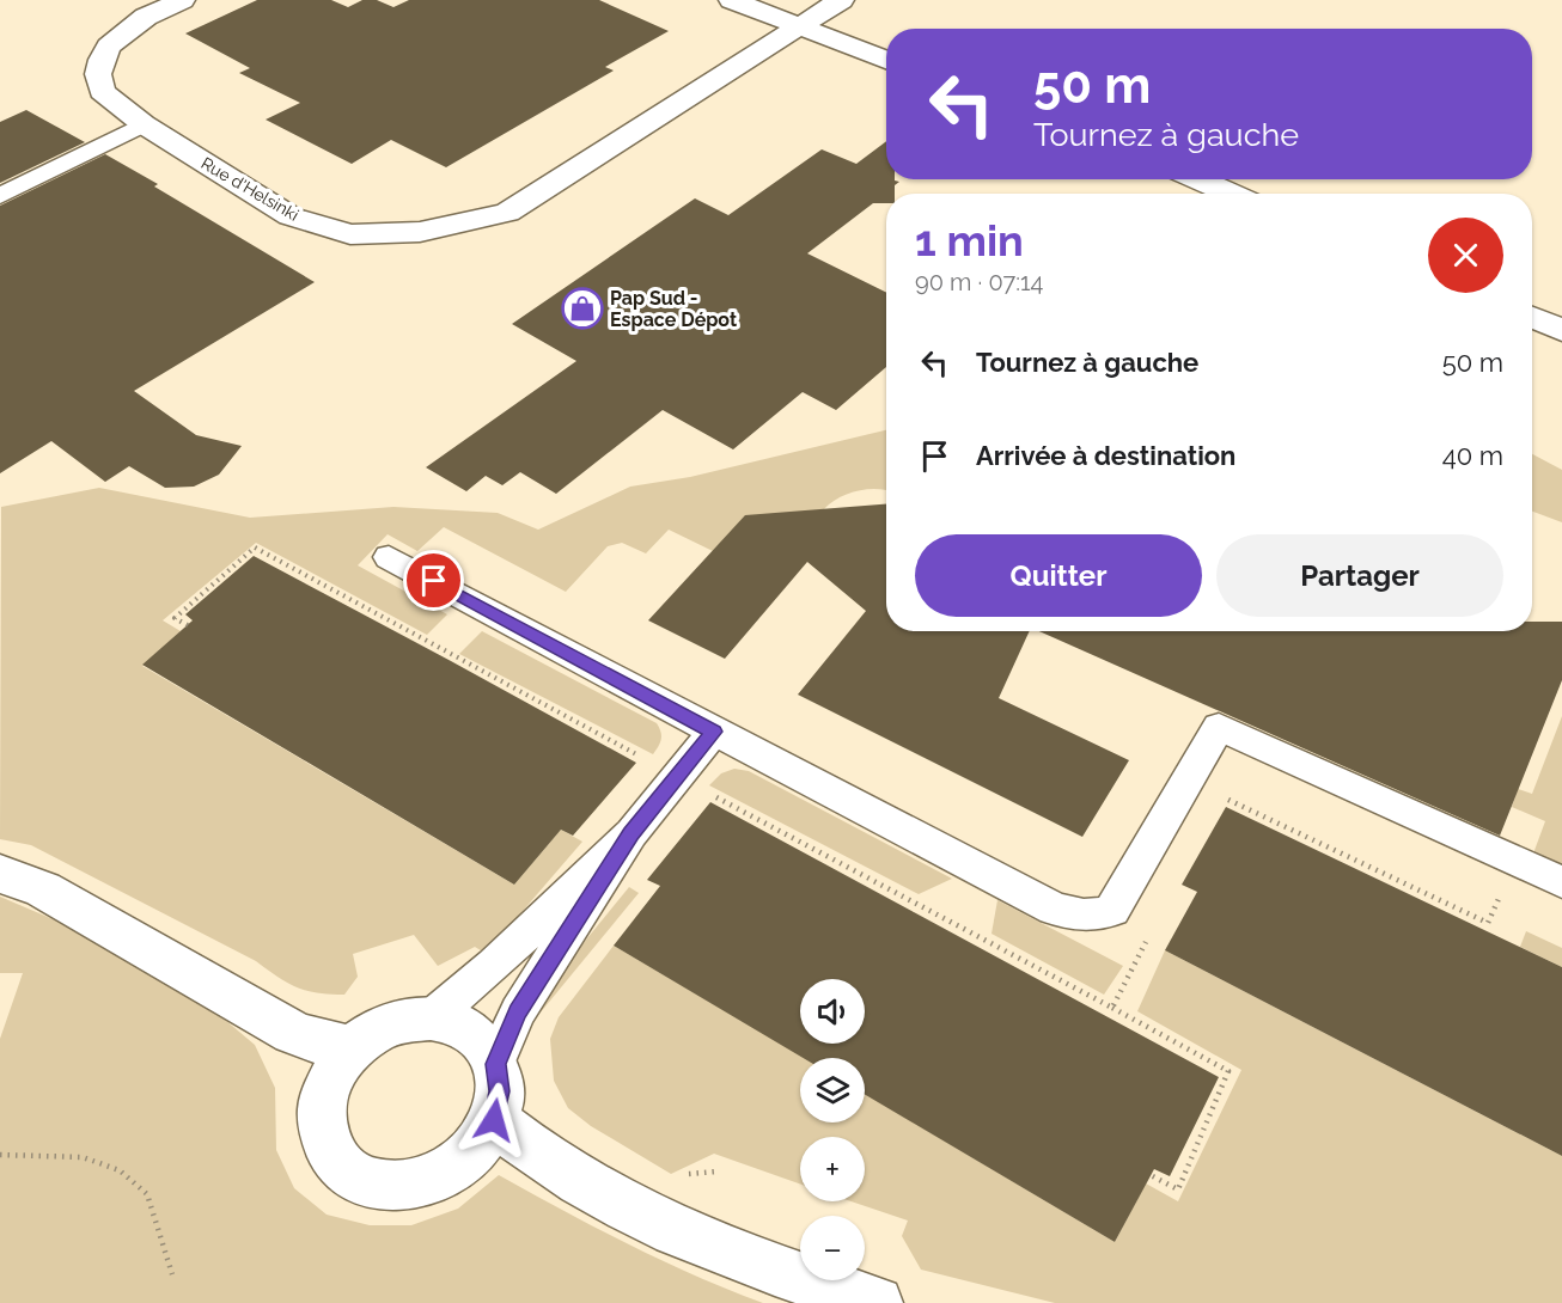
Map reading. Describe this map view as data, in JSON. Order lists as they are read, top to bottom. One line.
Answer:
{"streets":{"street":["Rue d'Helsinki"]},"places":{"shop":["Pap Sud - Espace Dépot"]},"page":{"turn":["50 m","Tournez à gauche"],"heading":["1 min","90 m · 07:14"],"list":[{"name":"Tournez à gauche","value":"50 m"},{"name":"Arrivée à destination","value":"40 m"}],"buttons":["Quitter","Partager"],"map_buttons":["+","−"]}}
